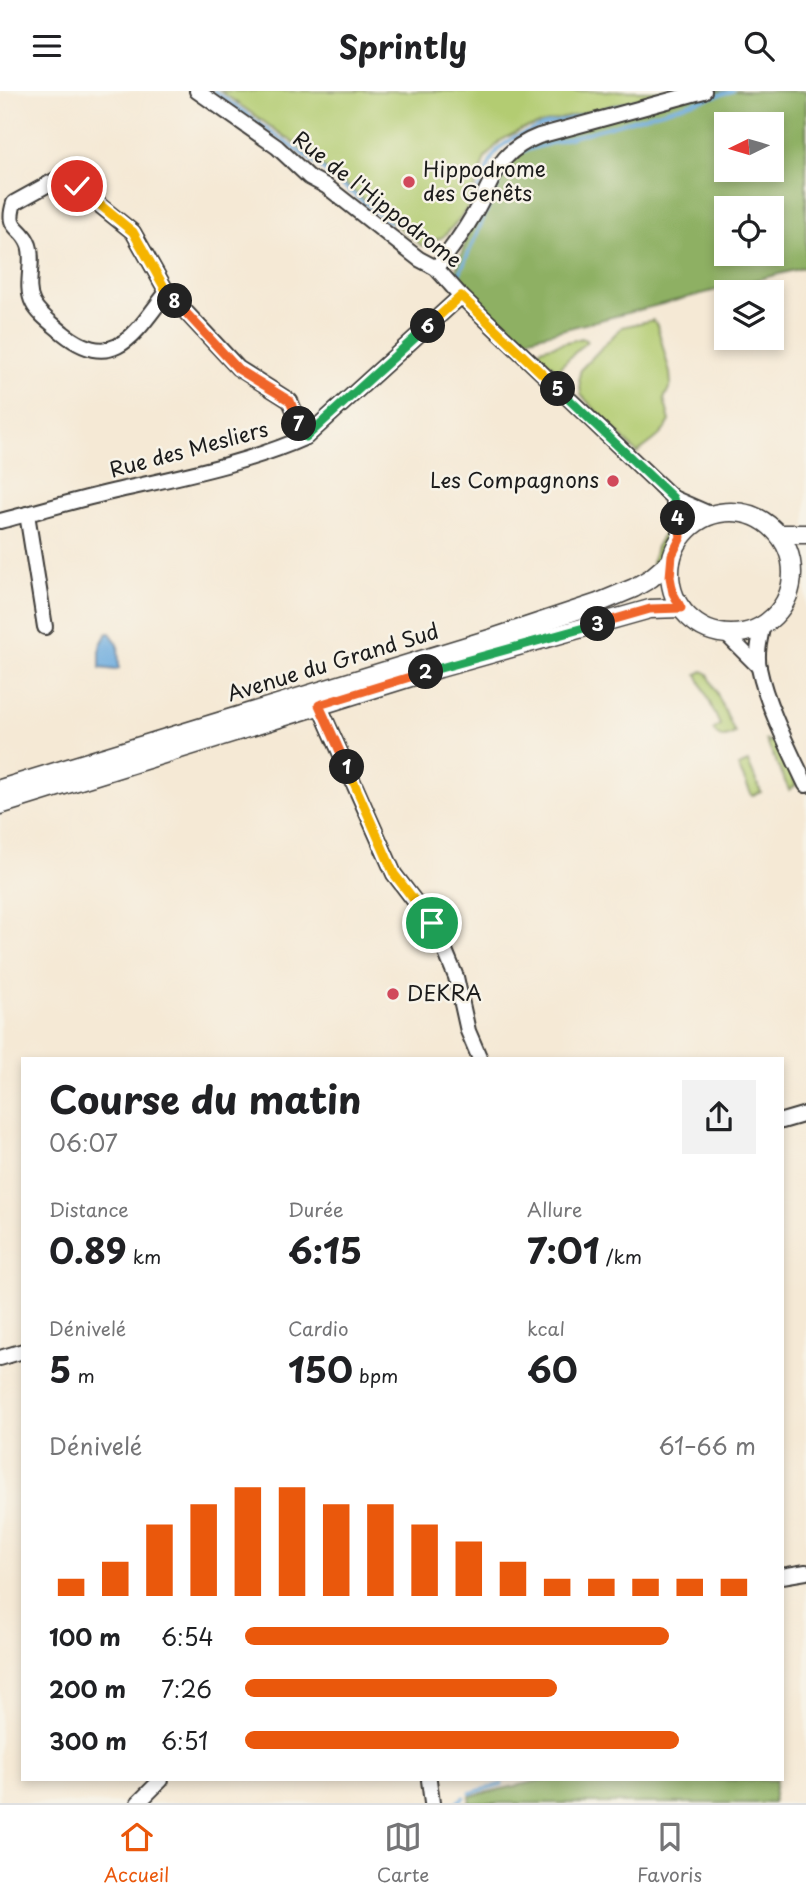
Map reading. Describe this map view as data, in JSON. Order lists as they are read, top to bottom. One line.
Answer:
{"streets":{"main road":["Avenue du Grand Sud"],"street":["Rue de l'Hippodrome","Rue des Mesliers"]},"crossings":[["Rue de l'Hippodrome","Rue des Mesliers"],["Rue de l'Hippodrome","Avenue du Grand Sud"]],"places":["Hippodrome des Genêts","Les Compagnons","DEKRA"],"north":"left","page":{"header":"Sprintly","pins":["8","6","5","7","4","3","2","1"],"heading":["Course du matin","06:07"],"stats":[["Distance","0.89 km"],["Durée","6:15"],["Allure","7:01 /km"],["Dénivelé","5 m"],["Cardio","150 bpm"],["kcal","60"]],"chart":["Dénivelé","61–66 m"],"list":[{"name":"100 m","note":"6:54"},{"name":"200 m","note":"7:26"},{"name":"300 m","note":"6:51"}],"tabs":["Accueil","Carte","Favoris"]}}
